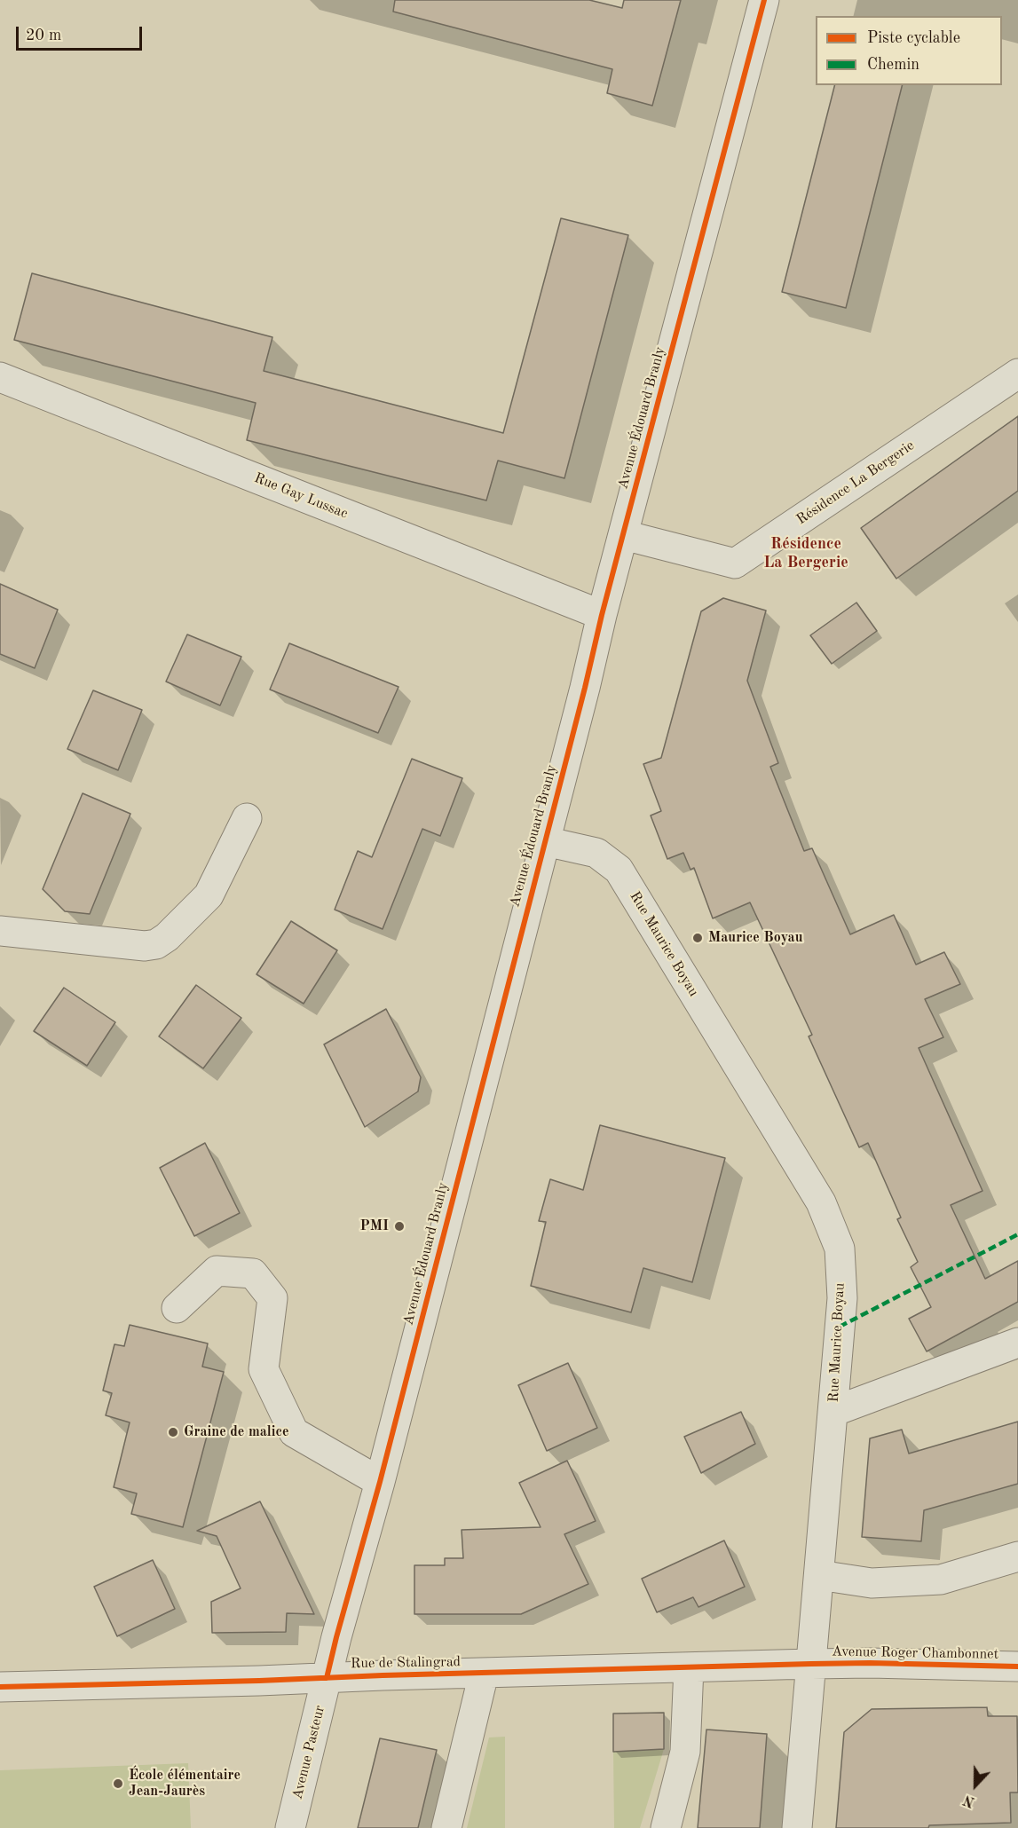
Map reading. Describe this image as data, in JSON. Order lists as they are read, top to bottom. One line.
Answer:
{"streets":{"street":["Avenue Édouard Branly","Résidence La Bergerie","Rue Gay Lussac","Rue Maurice Boyau","Avenue Roger Chambonnet","Rue de Stalingrad","Avenue Pasteur"]},"crossings":[["Avenue Édouard Branly","Résidence La Bergerie"],["Avenue Édouard Branly","Rue Gay Lussac"],["Avenue Édouard Branly","Rue Maurice Boyau"],["Avenue Édouard Branly","Rue de Stalingrad"],["Avenue Édouard Branly","Avenue Pasteur"],["Rue Maurice Boyau","Avenue Roger Chambonnet"],["Rue Maurice Boyau","Rue de Stalingrad"],["Avenue Roger Chambonnet","Rue de Stalingrad"],["Rue de Stalingrad","Avenue Pasteur"]],"districts":["Résidence La Bergerie"],"places":["Maurice Boyau","PMI","Graine de malice","École élémentaire Jean-Jaurès"],"legend":["Piste cyclable","Chemin"],"scale_bar":"20 m","north":"bottom"}
